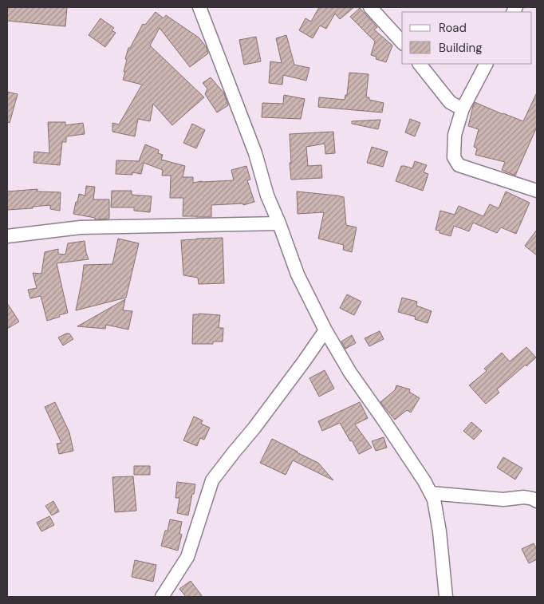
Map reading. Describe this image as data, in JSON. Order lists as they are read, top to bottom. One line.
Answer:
{"legend":["Road","Building"]}
